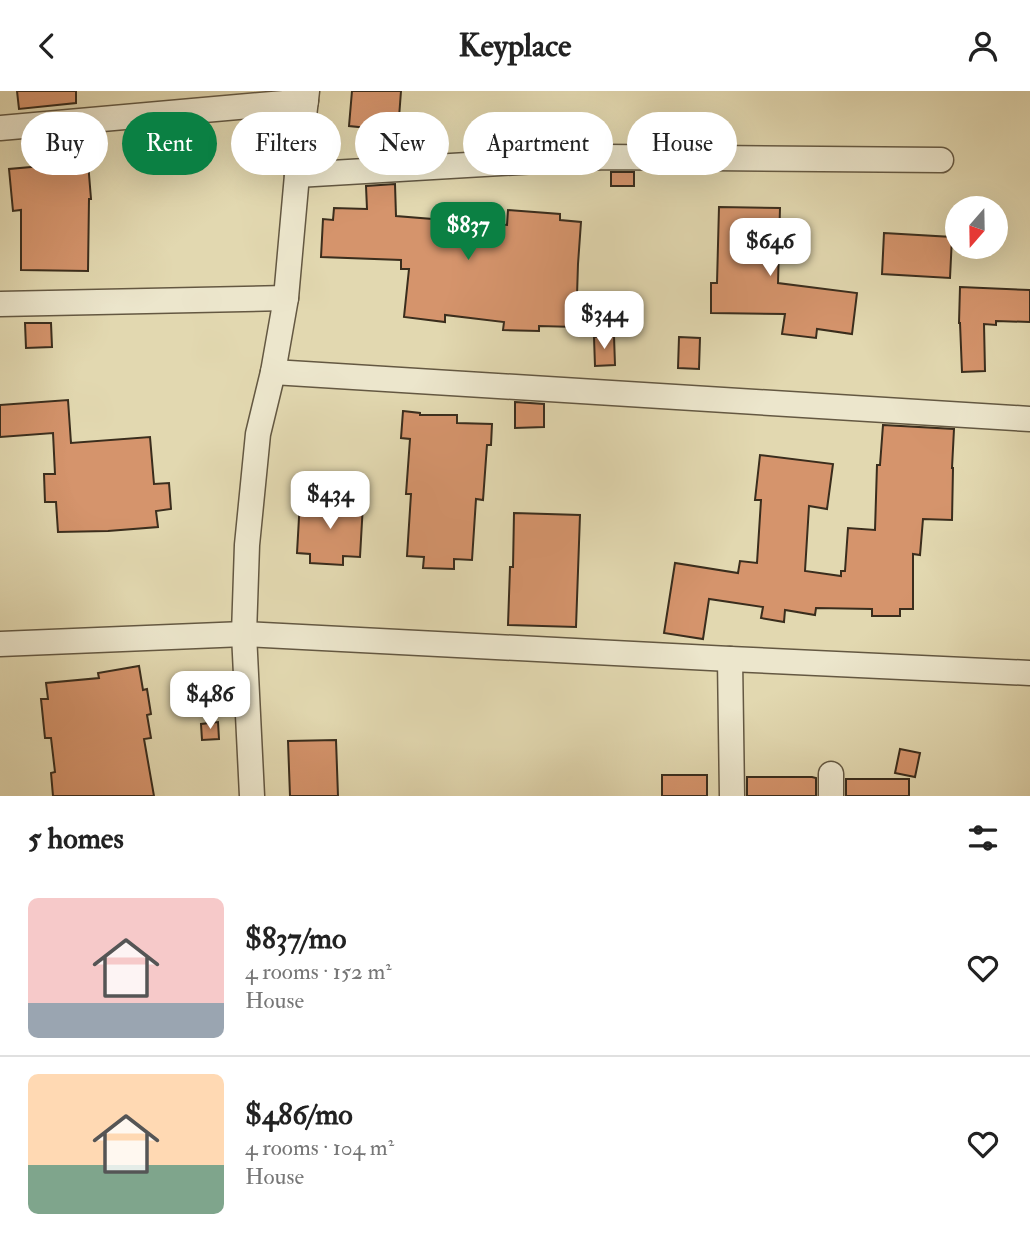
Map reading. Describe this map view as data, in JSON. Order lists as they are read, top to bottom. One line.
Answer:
{"north":"bottom","page":{"header":"Keyplace","chip":["Buy","Rent","Filters","New","Apartment","House"],"price":["$837","$646","$344","$434","$486"],"heading":"5 homes","list":[{"name":"$837/mo","note":"4 rooms · 152 m² · House"},{"name":"$486/mo","note":"4 rooms · 104 m² · House"}]}}
